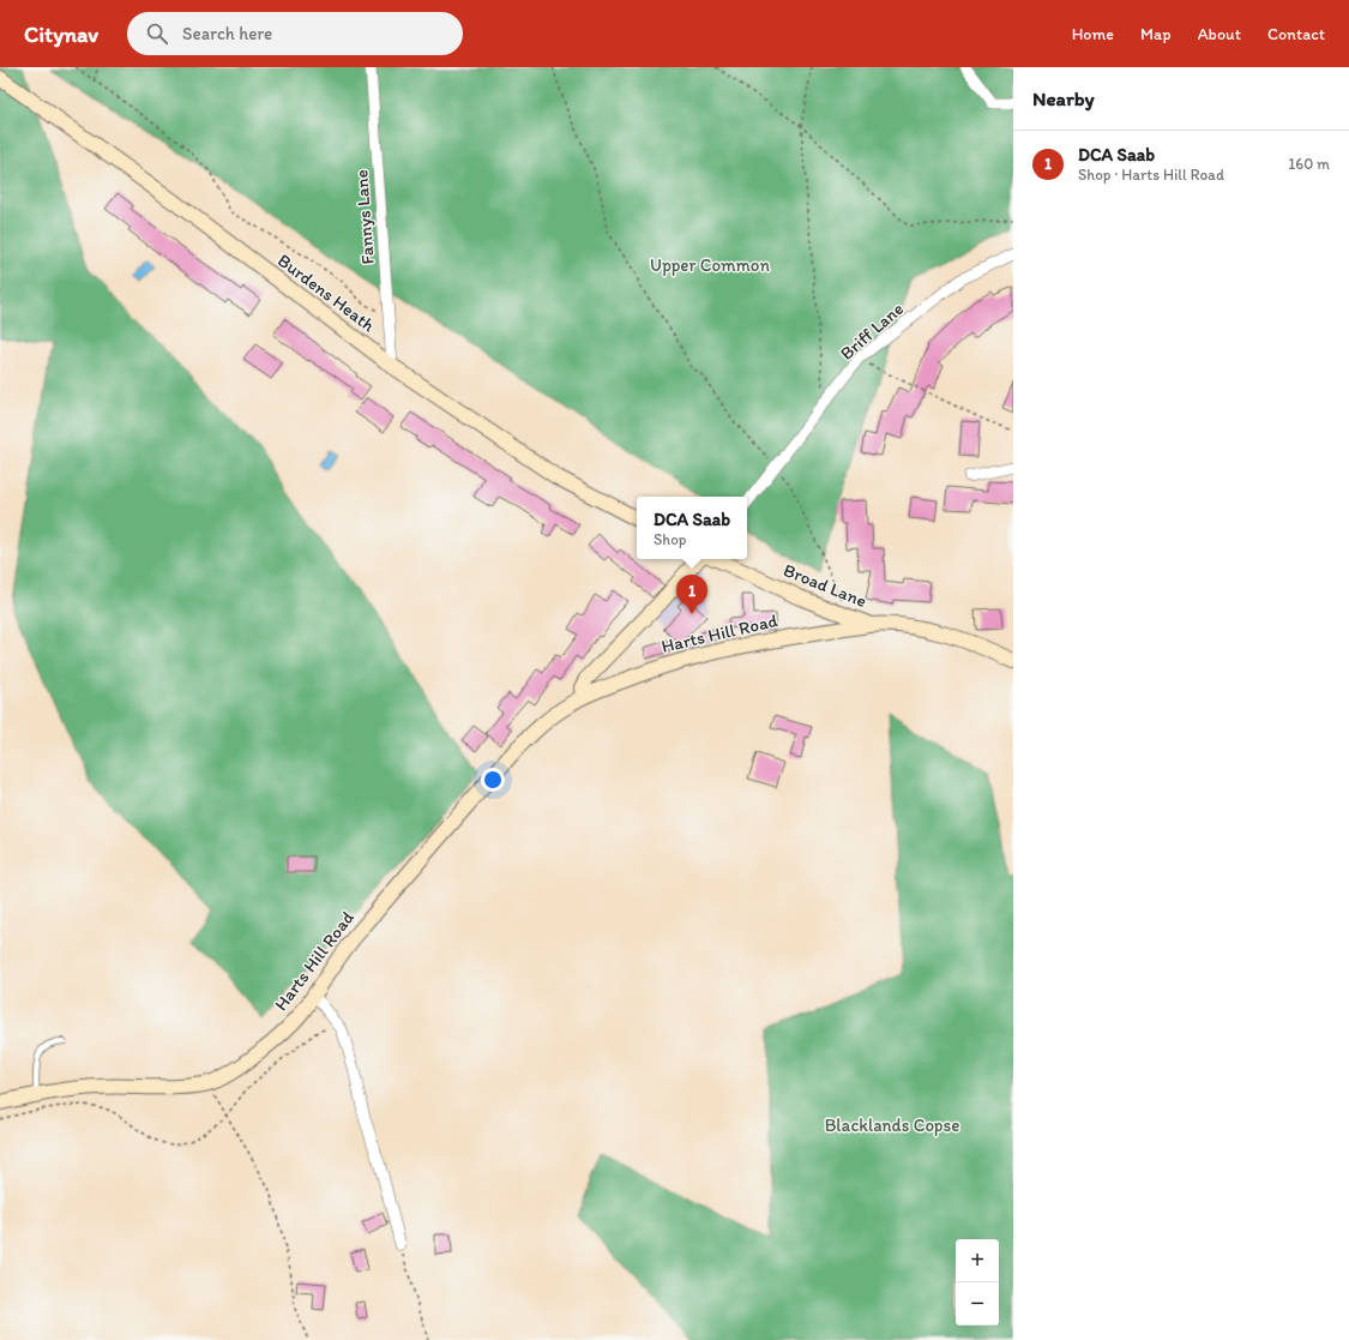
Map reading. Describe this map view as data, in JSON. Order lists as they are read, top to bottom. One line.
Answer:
{"streets":{"street":["Fannys Lane","Burdens Heath","Briff Lane","Broad Lane","Harts Hill Road"]},"crossings":[["Fannys Lane","Burdens Heath"],["Broad Lane","Harts Hill Road"]],"parks":["Upper Common","Blacklands Copse"],"page":{"header":"Citynav","search":"Search here","nav":["Home","Map","About","Contact"],"heading":"Nearby","list":[{"mark":"1","name":"DCA Saab","note":"Shop · Harts Hill Road","value":"160 m"}],"popup":["DCA Saab","Shop"],"pins":"1","map_buttons":["+","−"]}}
